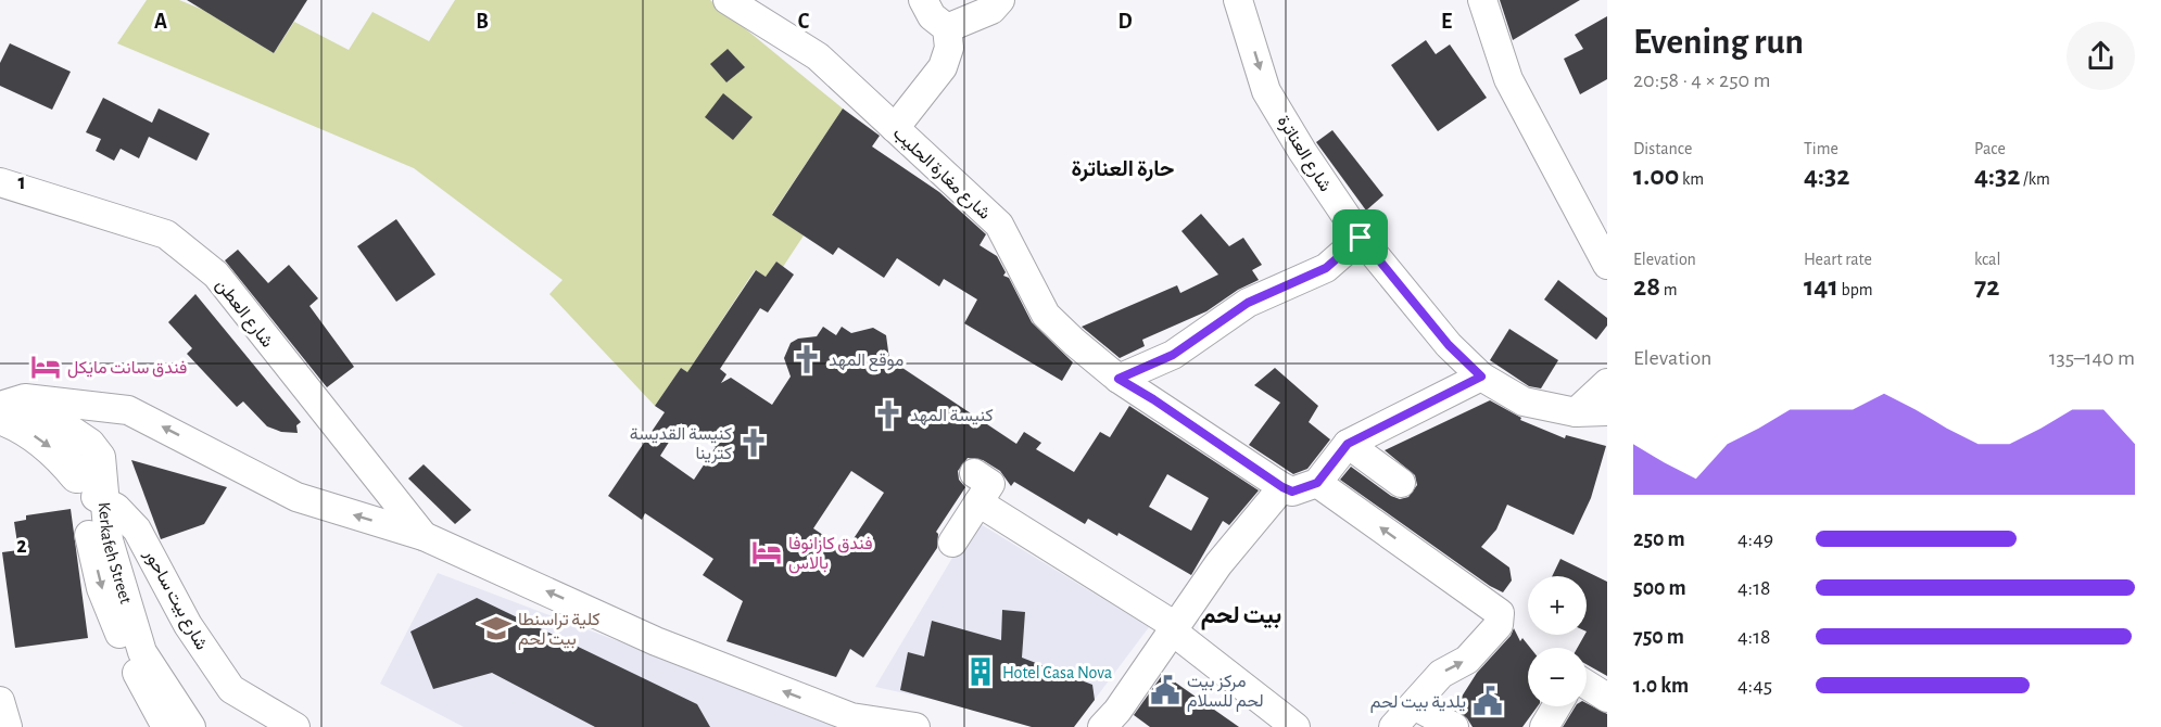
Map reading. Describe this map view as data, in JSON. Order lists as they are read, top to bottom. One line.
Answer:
{"streets":{"street":["شارع العناترة","شارع مغارة الحليب","شارع العطن","Kerkafeh Street","شارع بيت ساحور"]},"crossings":[["Kerkafeh Street","شارع بيت ساحور"]],"districts":["حارة العناترة","بيت لحم"],"places":{"church":["موقع المهد","كنيسة المهد","كنيسة القديسة كترينا"],"hotel":["فندق سانت مايكل","فندق كازانوفا بالاس"],"school or university":["كلية تراسنطا بيت لحم"],"building":["Hotel Casa Nova"],"public building":["مركز بيت لحم للسلام","يلدية بيت لحم"]},"page":{"heading":["Evening run","20:58 · 4 × 250 m"],"stats":[["Distance","1.00 km"],["Time","4:32"],["Pace","4:32 /km"],["Elevation","28 m"],["Heart rate","141 bpm"],["kcal","72"]],"chart":["Elevation","135–140 m"],"list":[{"name":"250 m","note":"4:49"},{"name":"500 m","note":"4:18"},{"name":"750 m","note":"4:18"},{"name":"1.0 km","note":"4:45"}],"map_buttons":["+","−"]},"grid":{"columns":["A","B","C","D","E"],"rows":["1","2"]}}
